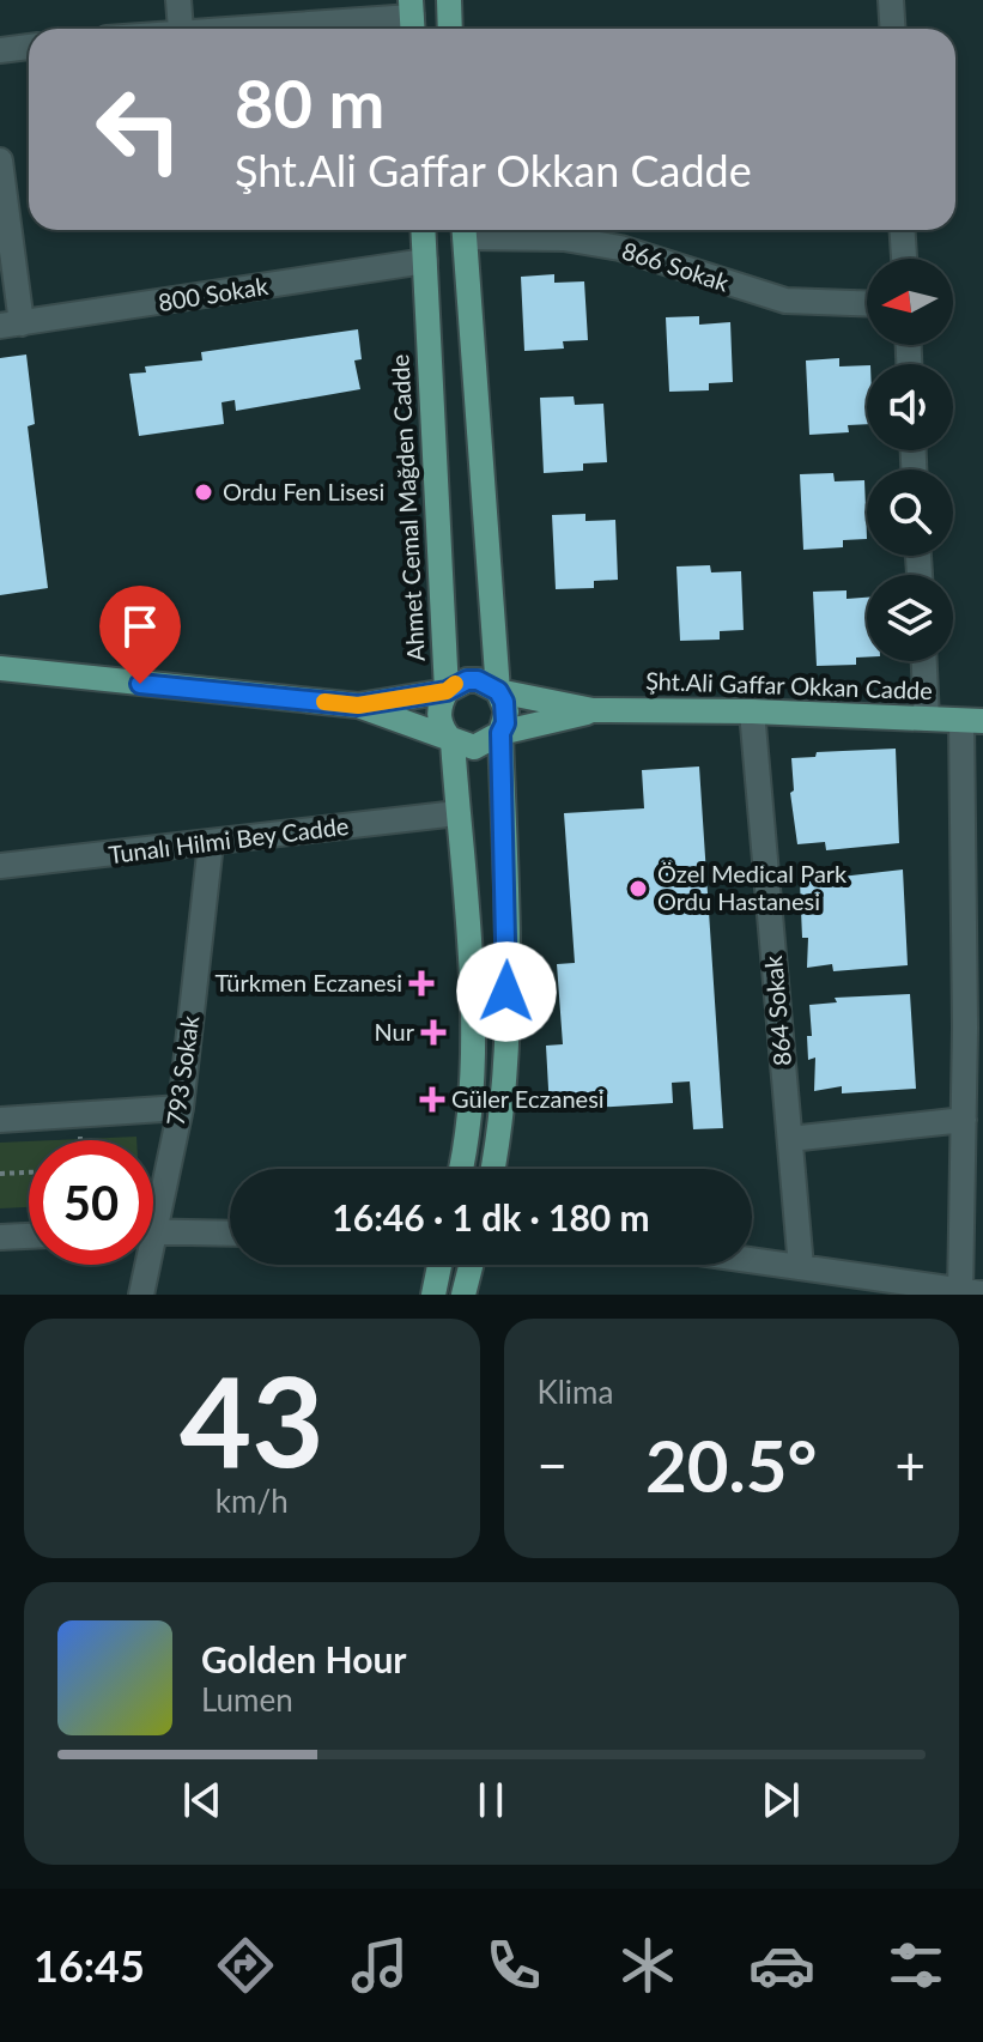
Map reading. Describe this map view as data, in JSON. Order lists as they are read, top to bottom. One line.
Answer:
{"streets":{"main road":["Ahmet Cemal Mağden Cadde","Şht.Ali Gaffar Okkan Cadde"],"street":["866 Sokak","800 Sokak","Tunalı Hilmi Bey Cadde","864 Sokak","793 Sokak"]},"crossings":[["800 Sokak","Ahmet Cemal Mağden Cadde"],["Ahmet Cemal Mağden Cadde","Şht.Ali Gaffar Okkan Cadde"],["Ahmet Cemal Mağden Cadde","Tunalı Hilmi Bey Cadde"],["Şht.Ali Gaffar Okkan Cadde","864 Sokak"],["Tunalı Hilmi Bey Cadde","793 Sokak"]],"places":{"other":["Ordu Fen Lisesi","Özel Medical Park Ordu Hastanesi"],"health":["Türkmen Eczanesi","Nur","Güler Eczanesi"]},"north":"left","page":{"turn":["80 m","Şht.Ali Gaffar Okkan Cadde"],"limit":"50","trip":"16:46 · 1 dk · 180 m","tile":[["43","km/h"],"Klima"],"heat":["−","20.5°","+"],"song":["Golden Hour","Lumen"],"tabs":"16:45"}}
